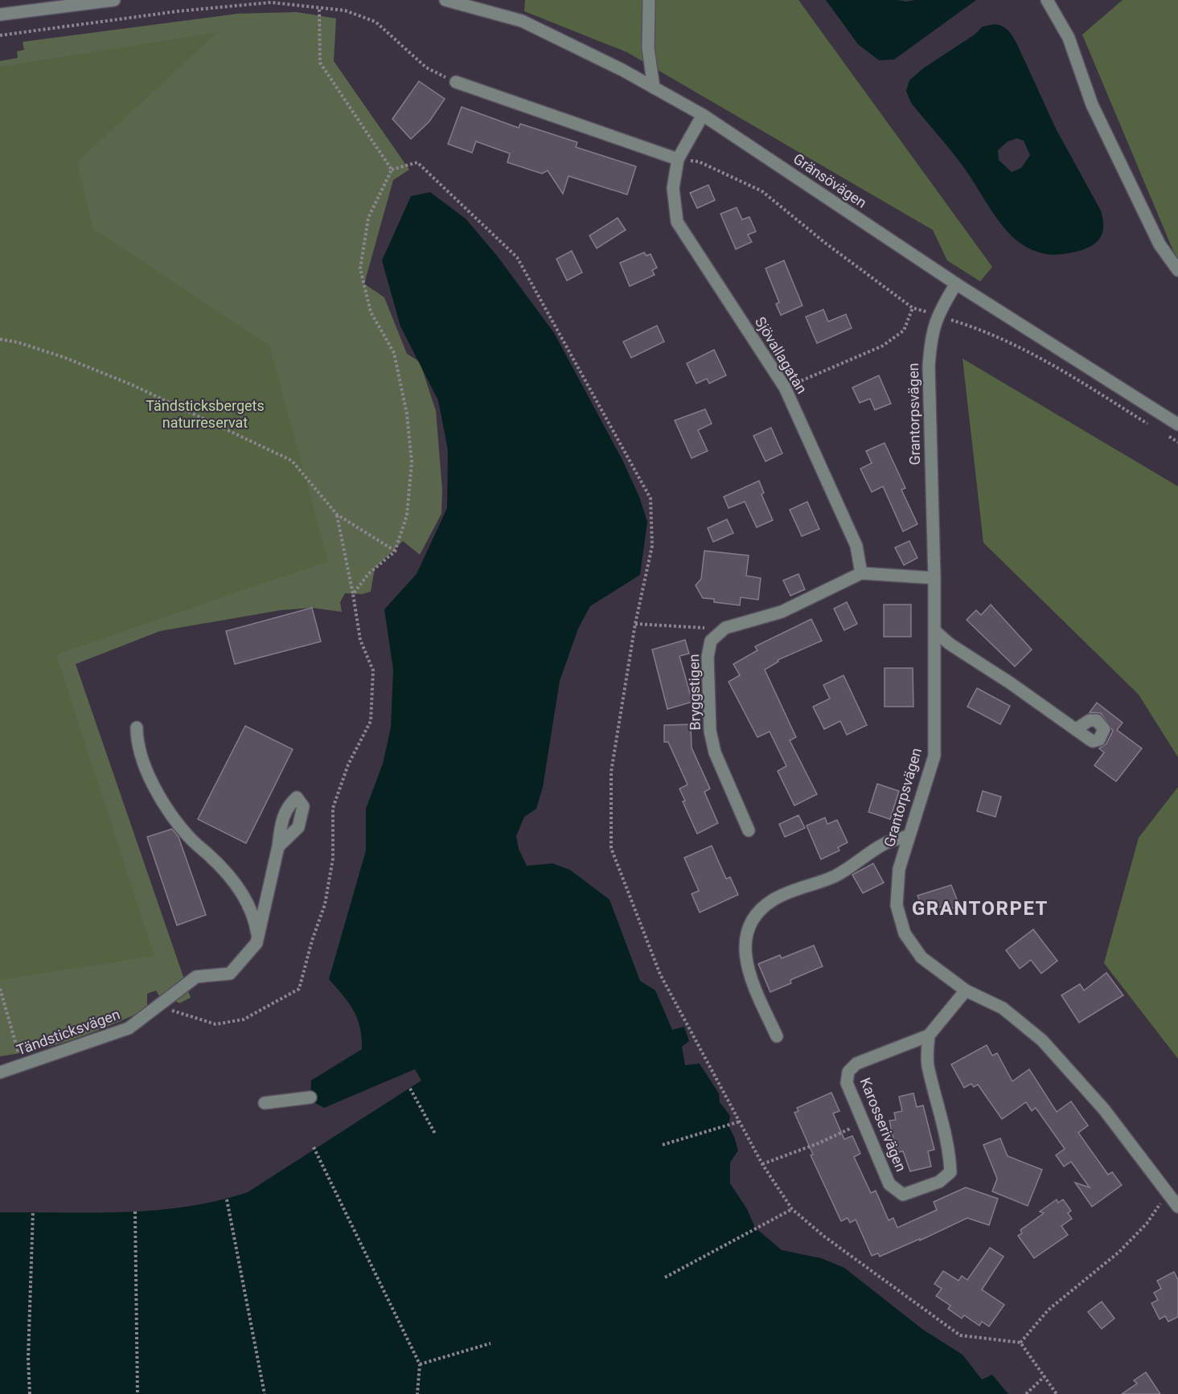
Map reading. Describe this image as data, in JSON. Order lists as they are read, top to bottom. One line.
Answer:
{"streets":{"street":["Gränsövägen","Sjövallagatan","Grantorpsvägen","Bryggstigen","Tändsticksvägen","Karosserivägen"]},"crossings":[["Gränsövägen","Sjövallagatan"],["Gränsövägen","Grantorpsvägen"],["Sjövallagatan","Bryggstigen"],["Grantorpsvägen","Bryggstigen"],["Grantorpsvägen","Karosserivägen"]],"districts":["GRANTORPET"],"parks":["Tändsticksbergets naturreservat"]}
